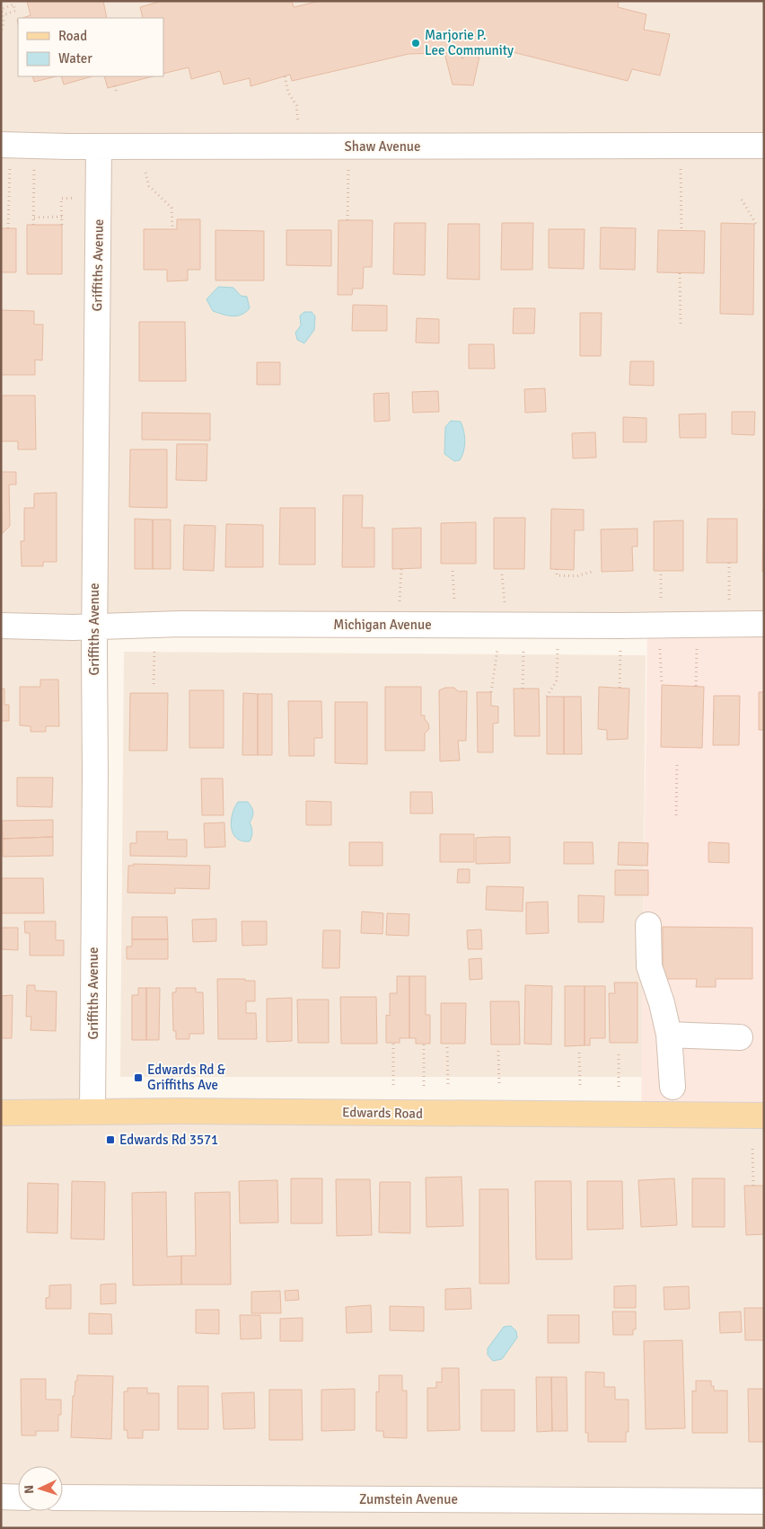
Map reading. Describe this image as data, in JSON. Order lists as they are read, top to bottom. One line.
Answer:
{"streets":{"main road":["Edwards Road"],"street":["Shaw Avenue","Griffiths Avenue","Michigan Avenue","Zumstein Avenue"]},"crossings":[["Shaw Avenue","Griffiths Avenue"],["Griffiths Avenue","Michigan Avenue"],["Griffiths Avenue","Edwards Road"]],"places":{"other":["Marjorie P. Lee Community"],"transit":["Edwards Rd & Griffiths Ave","Edwards Rd 3571"]},"legend":["Road","Water"],"north":"left"}
